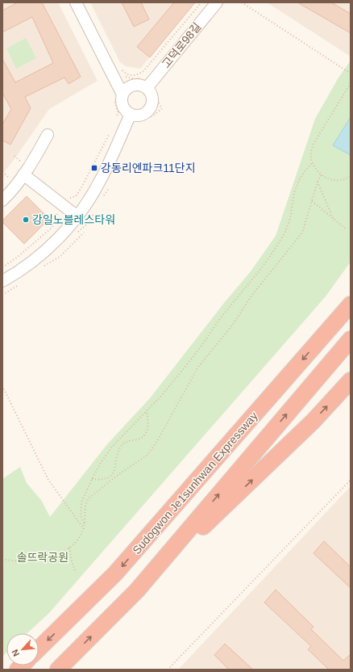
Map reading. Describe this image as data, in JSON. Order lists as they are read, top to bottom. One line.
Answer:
{"streets":{"highway":["Sudogwon Je1sunhwan Expressway"],"street":["고덕로98길"]},"parks":["솔뜨락공원"],"places":{"transit":["강동리엔파크11단지"],"other":["강일노블레스타워"]},"north":"bottom left"}
